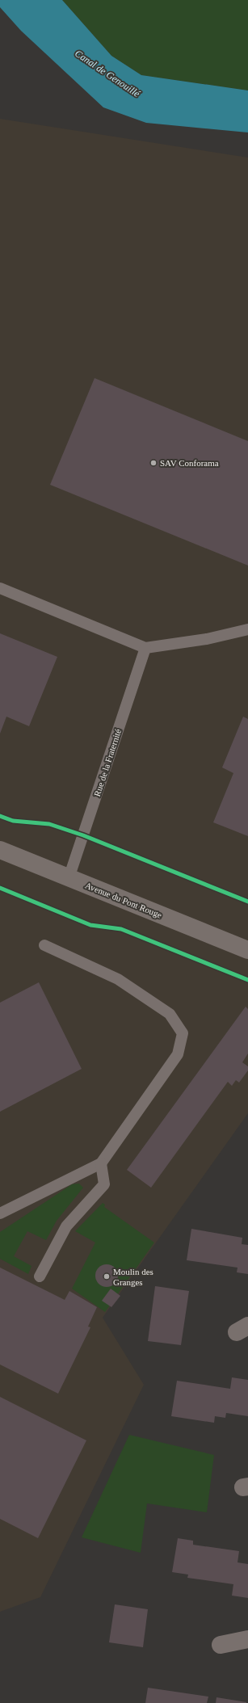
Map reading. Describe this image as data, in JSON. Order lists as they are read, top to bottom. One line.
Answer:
{"streets":{"main road":["Avenue du Pont Rouge"],"lane":["Rue de la Fraternité"]},"crossings":[["Rue de la Fraternité","Avenue du Pont Rouge"]],"water":["Canal de Genouillé"],"places":["SAV Conforama","Moulin des Granges"]}
